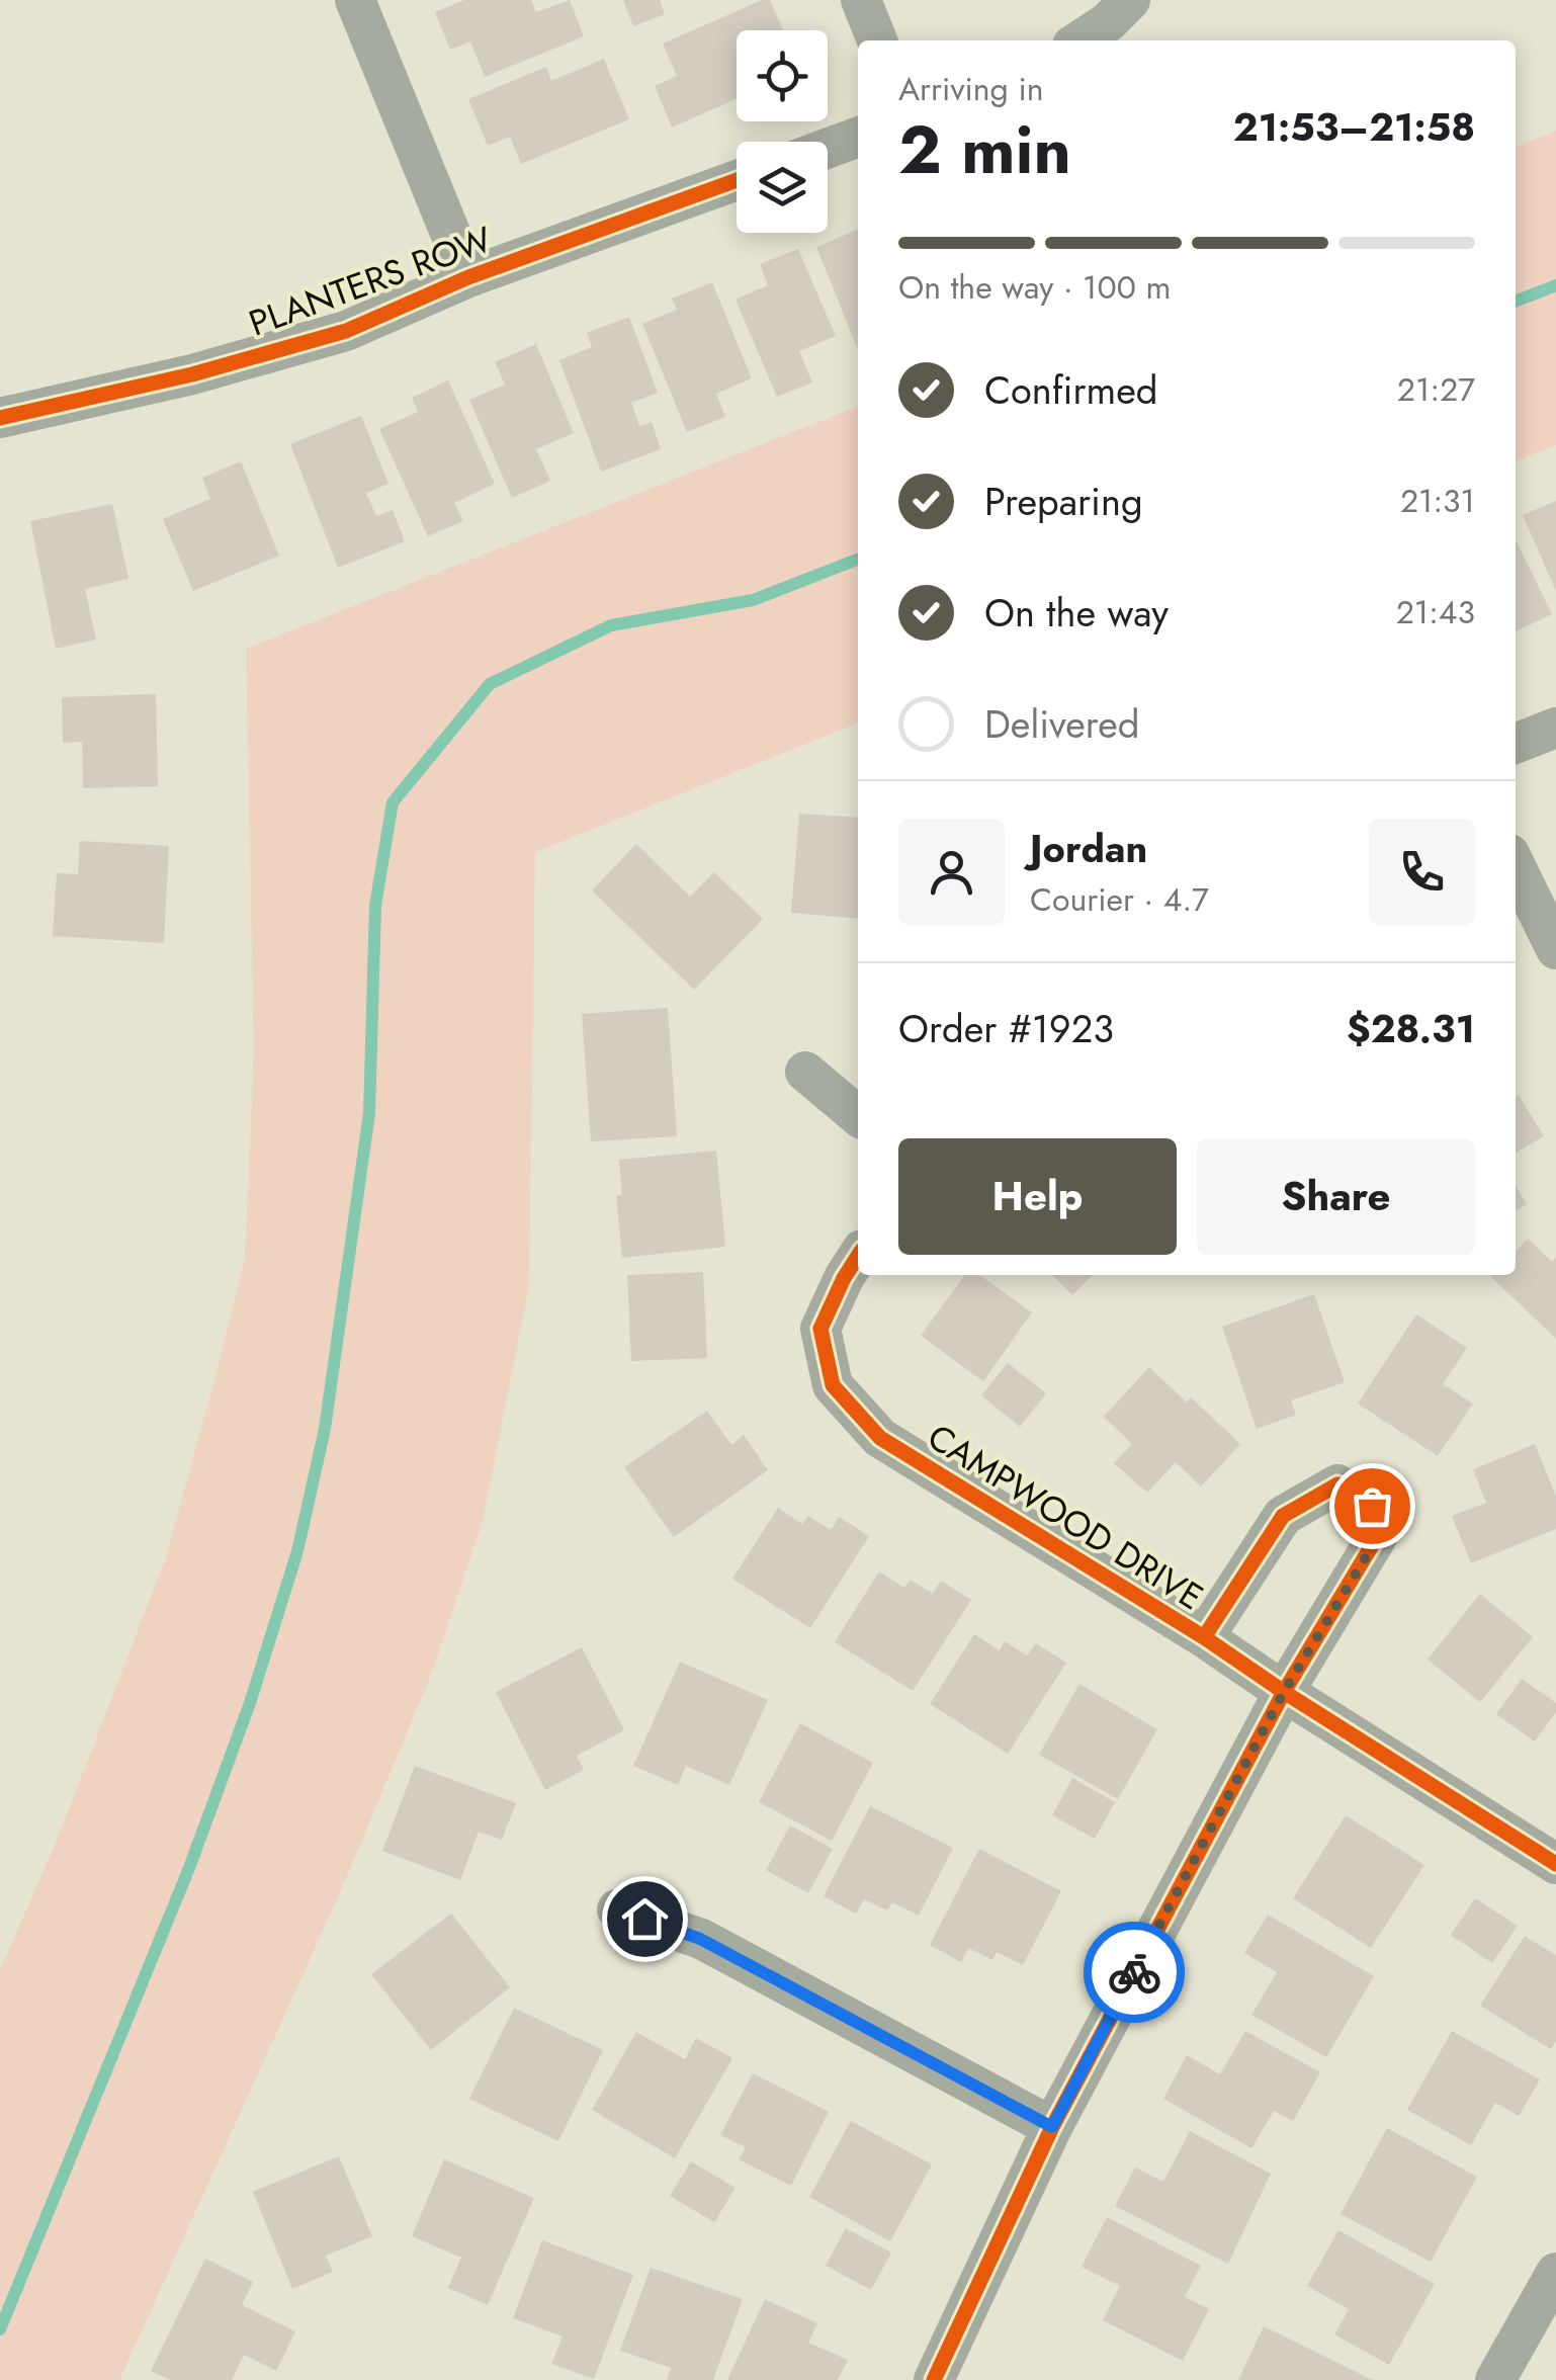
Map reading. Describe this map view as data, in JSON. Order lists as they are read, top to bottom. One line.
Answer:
{"streets":{"street":["PLANTERS ROW","CAMPWOOD DRIVE"]},"page":{"heading":["2 min","Arriving in","21:53–21:58"],"panel":["Jordan","Courier · 4.7","Order #1923","$28.31"],"bar":"On the way · 100 m","list":[["Confirmed","21:27"],["Preparing","21:31"],["On the way","21:43"],"Delivered"],"buttons":["Help","Share"]}}
